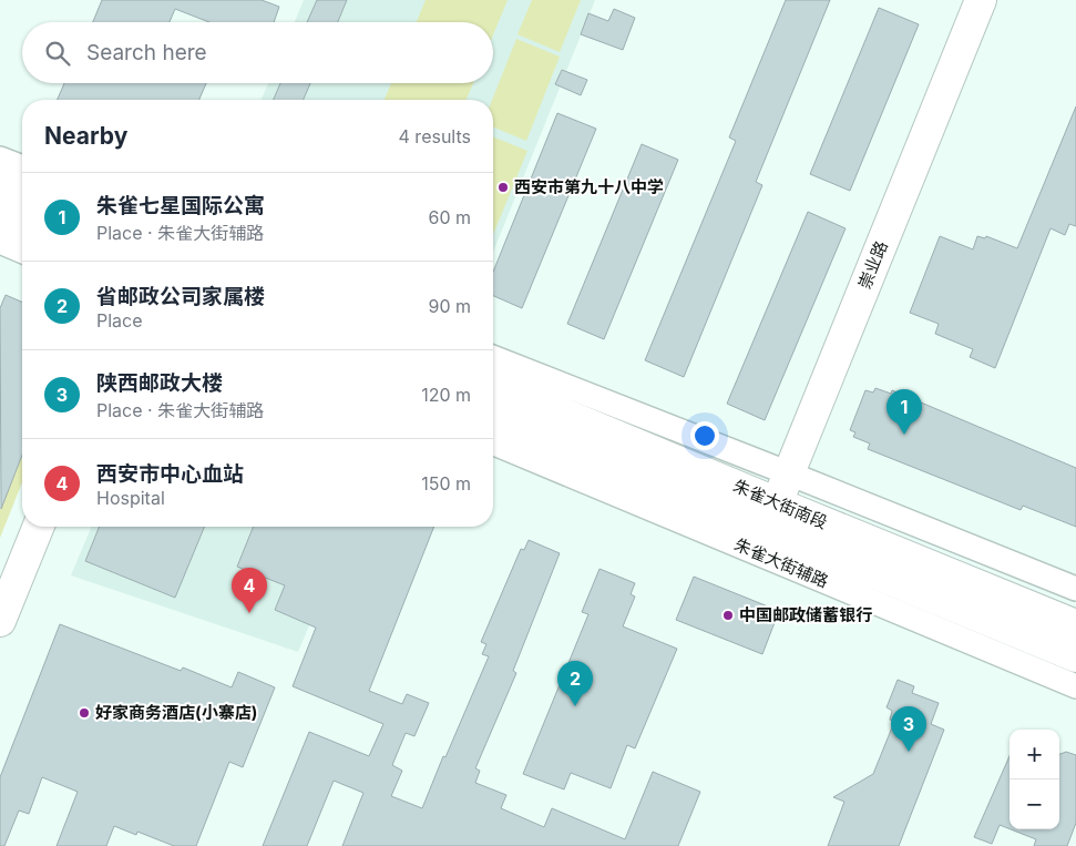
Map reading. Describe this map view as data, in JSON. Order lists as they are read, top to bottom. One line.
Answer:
{"streets":{"main road":["崇业路","朱雀大街南段"],"street":["朱雀大街辅路"]},"crossings":[["崇业路","朱雀大街南段"]],"places":["西安市第九十八中学","中国邮政储蓄银行","好家商务酒店(小寨店)"],"page":{"search":"Search here","heading":["Nearby","4 results"],"list":[{"mark":"1","name":"朱雀七星国际公寓","note":"Place · 朱雀大街辅路","value":"60 m"},{"mark":"2","name":"省邮政公司家属楼","note":"Place","value":"90 m"},{"mark":"3","name":"陕西邮政大楼","note":"Place · 朱雀大街辅路","value":"120 m"},{"mark":"4","name":"西安市中心血站","note":"Hospital","value":"150 m"}],"pins":["1","4","2","3"],"map_buttons":["+","−"]}}
